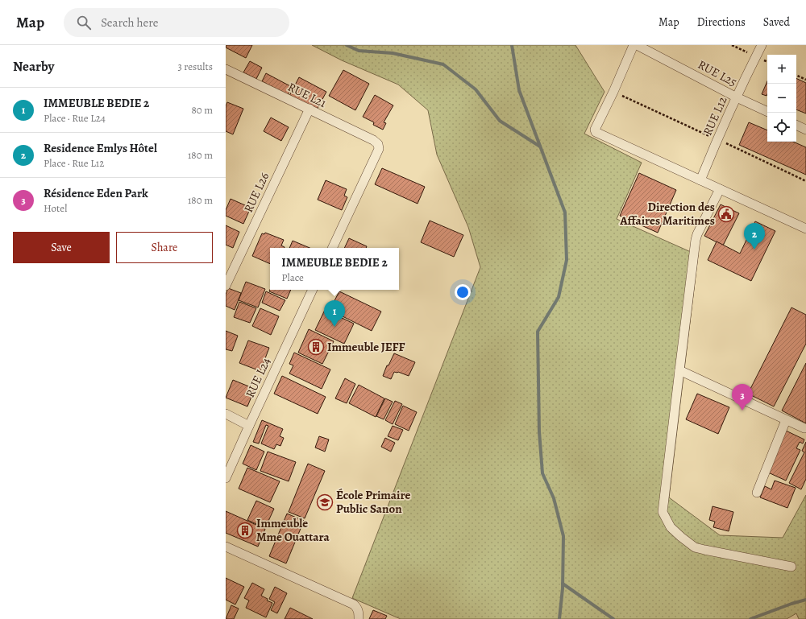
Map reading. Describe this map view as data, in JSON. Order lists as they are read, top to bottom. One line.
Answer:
{"streets":{"street":["RUE L25","RUE L21","RUE L12","RUE L26","RUE L24"]},"crossings":[["RUE L25","RUE L12"],["RUE L21","RUE L26"]],"places":{"public building":["Direction des Affaires Maritimes"],"building":["Immeuble JEFF","Immeuble Mme Ouattara"],"school or university":["École Primaire Public Sanon"]},"page":{"header":"Map","search":"Search here","nav":["Map","Directions","Saved"],"heading":["Nearby","3 results"],"map_buttons":["+","−"],"list":[{"mark":"1","name":"IMMEUBLE BEDIE 2","note":"Place · Rue L24","value":"80 m"},{"mark":"2","name":"Residence Emlys Hôtel","note":"Place · Rue L12","value":"180 m"},{"mark":"3","name":"Résidence Eden Park","note":"Hotel","value":"180 m"}],"buttons":["Save","Share"],"pins":["2","1","3"],"popup":["IMMEUBLE BEDIE 2","Place"]}}
